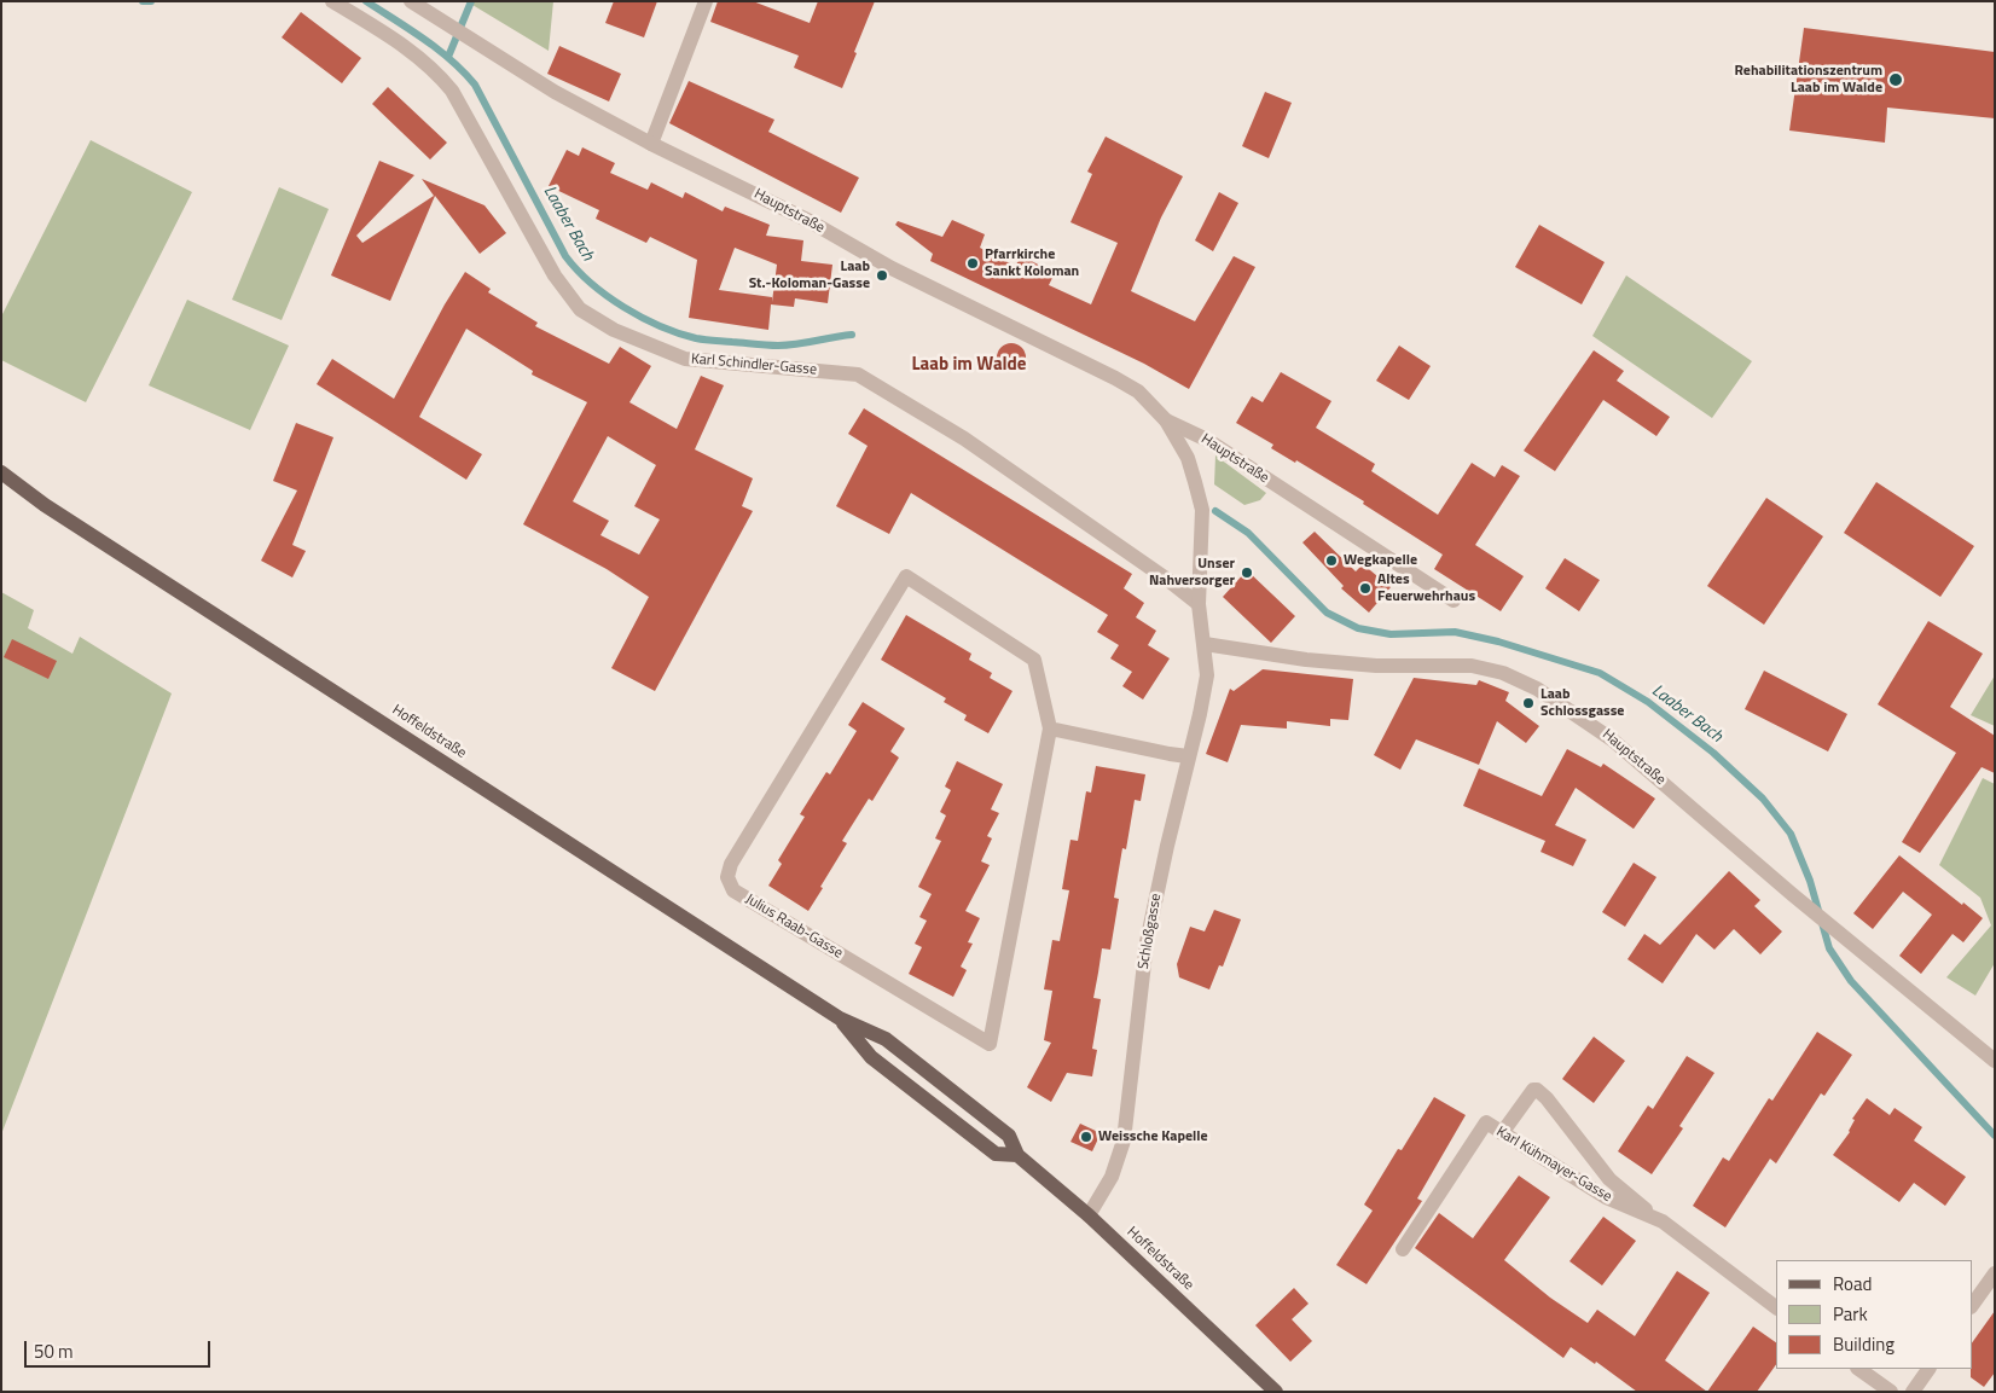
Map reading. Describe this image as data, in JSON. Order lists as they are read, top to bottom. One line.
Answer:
{"streets":{"main road":["Hoffeldstraße"],"street":["Hauptstraße","Karl Schindler-Gasse","Julius Raab-Gasse","Schloßgasse","Karl Kühmayer-Gasse"]},"crossings":[["Hauptstraße","Karl Schindler-Gasse"],["Hauptstraße","Schloßgasse"],["Hoffeldstraße","Schloßgasse"]],"districts":["Laab im Walde"],"water":["Laaber Bach"],"places":["Rehabilitationszentrum Laab im Walde","Pfarrkirche Sankt Koloman","Laab St.-Koloman-Gasse","Wegkapelle","Unser Nahversorger","Altes Feuerwehrhaus","Laab Schlossgasse","Weissche Kapelle"],"legend":["Road","Park","Building"],"scale_bar":"50 m"}
